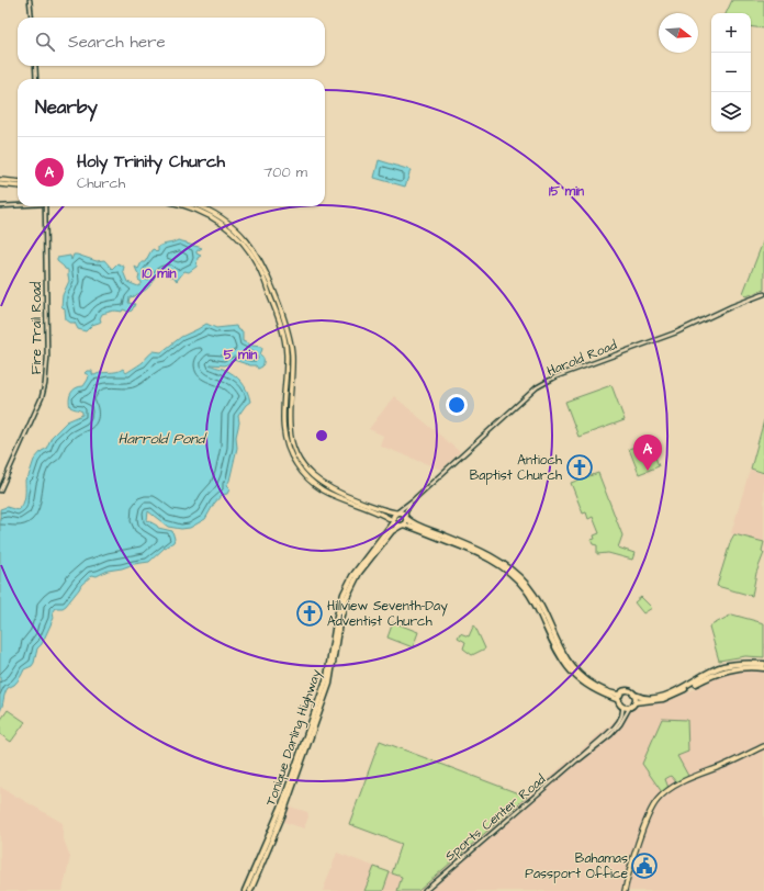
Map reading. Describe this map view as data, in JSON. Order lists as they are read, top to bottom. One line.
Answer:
{"streets":{"highway":["Tonique Darling Highway"],"main road":["Fire Trail Road","Harold Road","Sports Center Road"]},"crossings":[["Harold Road","Tonique Darling Highway"]],"water":["Harrold Pond"],"places":{"church":["Antioch Baptist Church","Hillview Seventh-Day Adventist Church"],"public building":["Bahamas Passport Office"]},"north":"right","page":{"map_buttons":["+","−"],"search":"Search here","heading":"Nearby","list":[{"mark":"A","name":"Holy Trinity Church","note":"Church","value":"700 m"}],"pins":"A"},"rings":["15 min","10 min","5 min"]}
